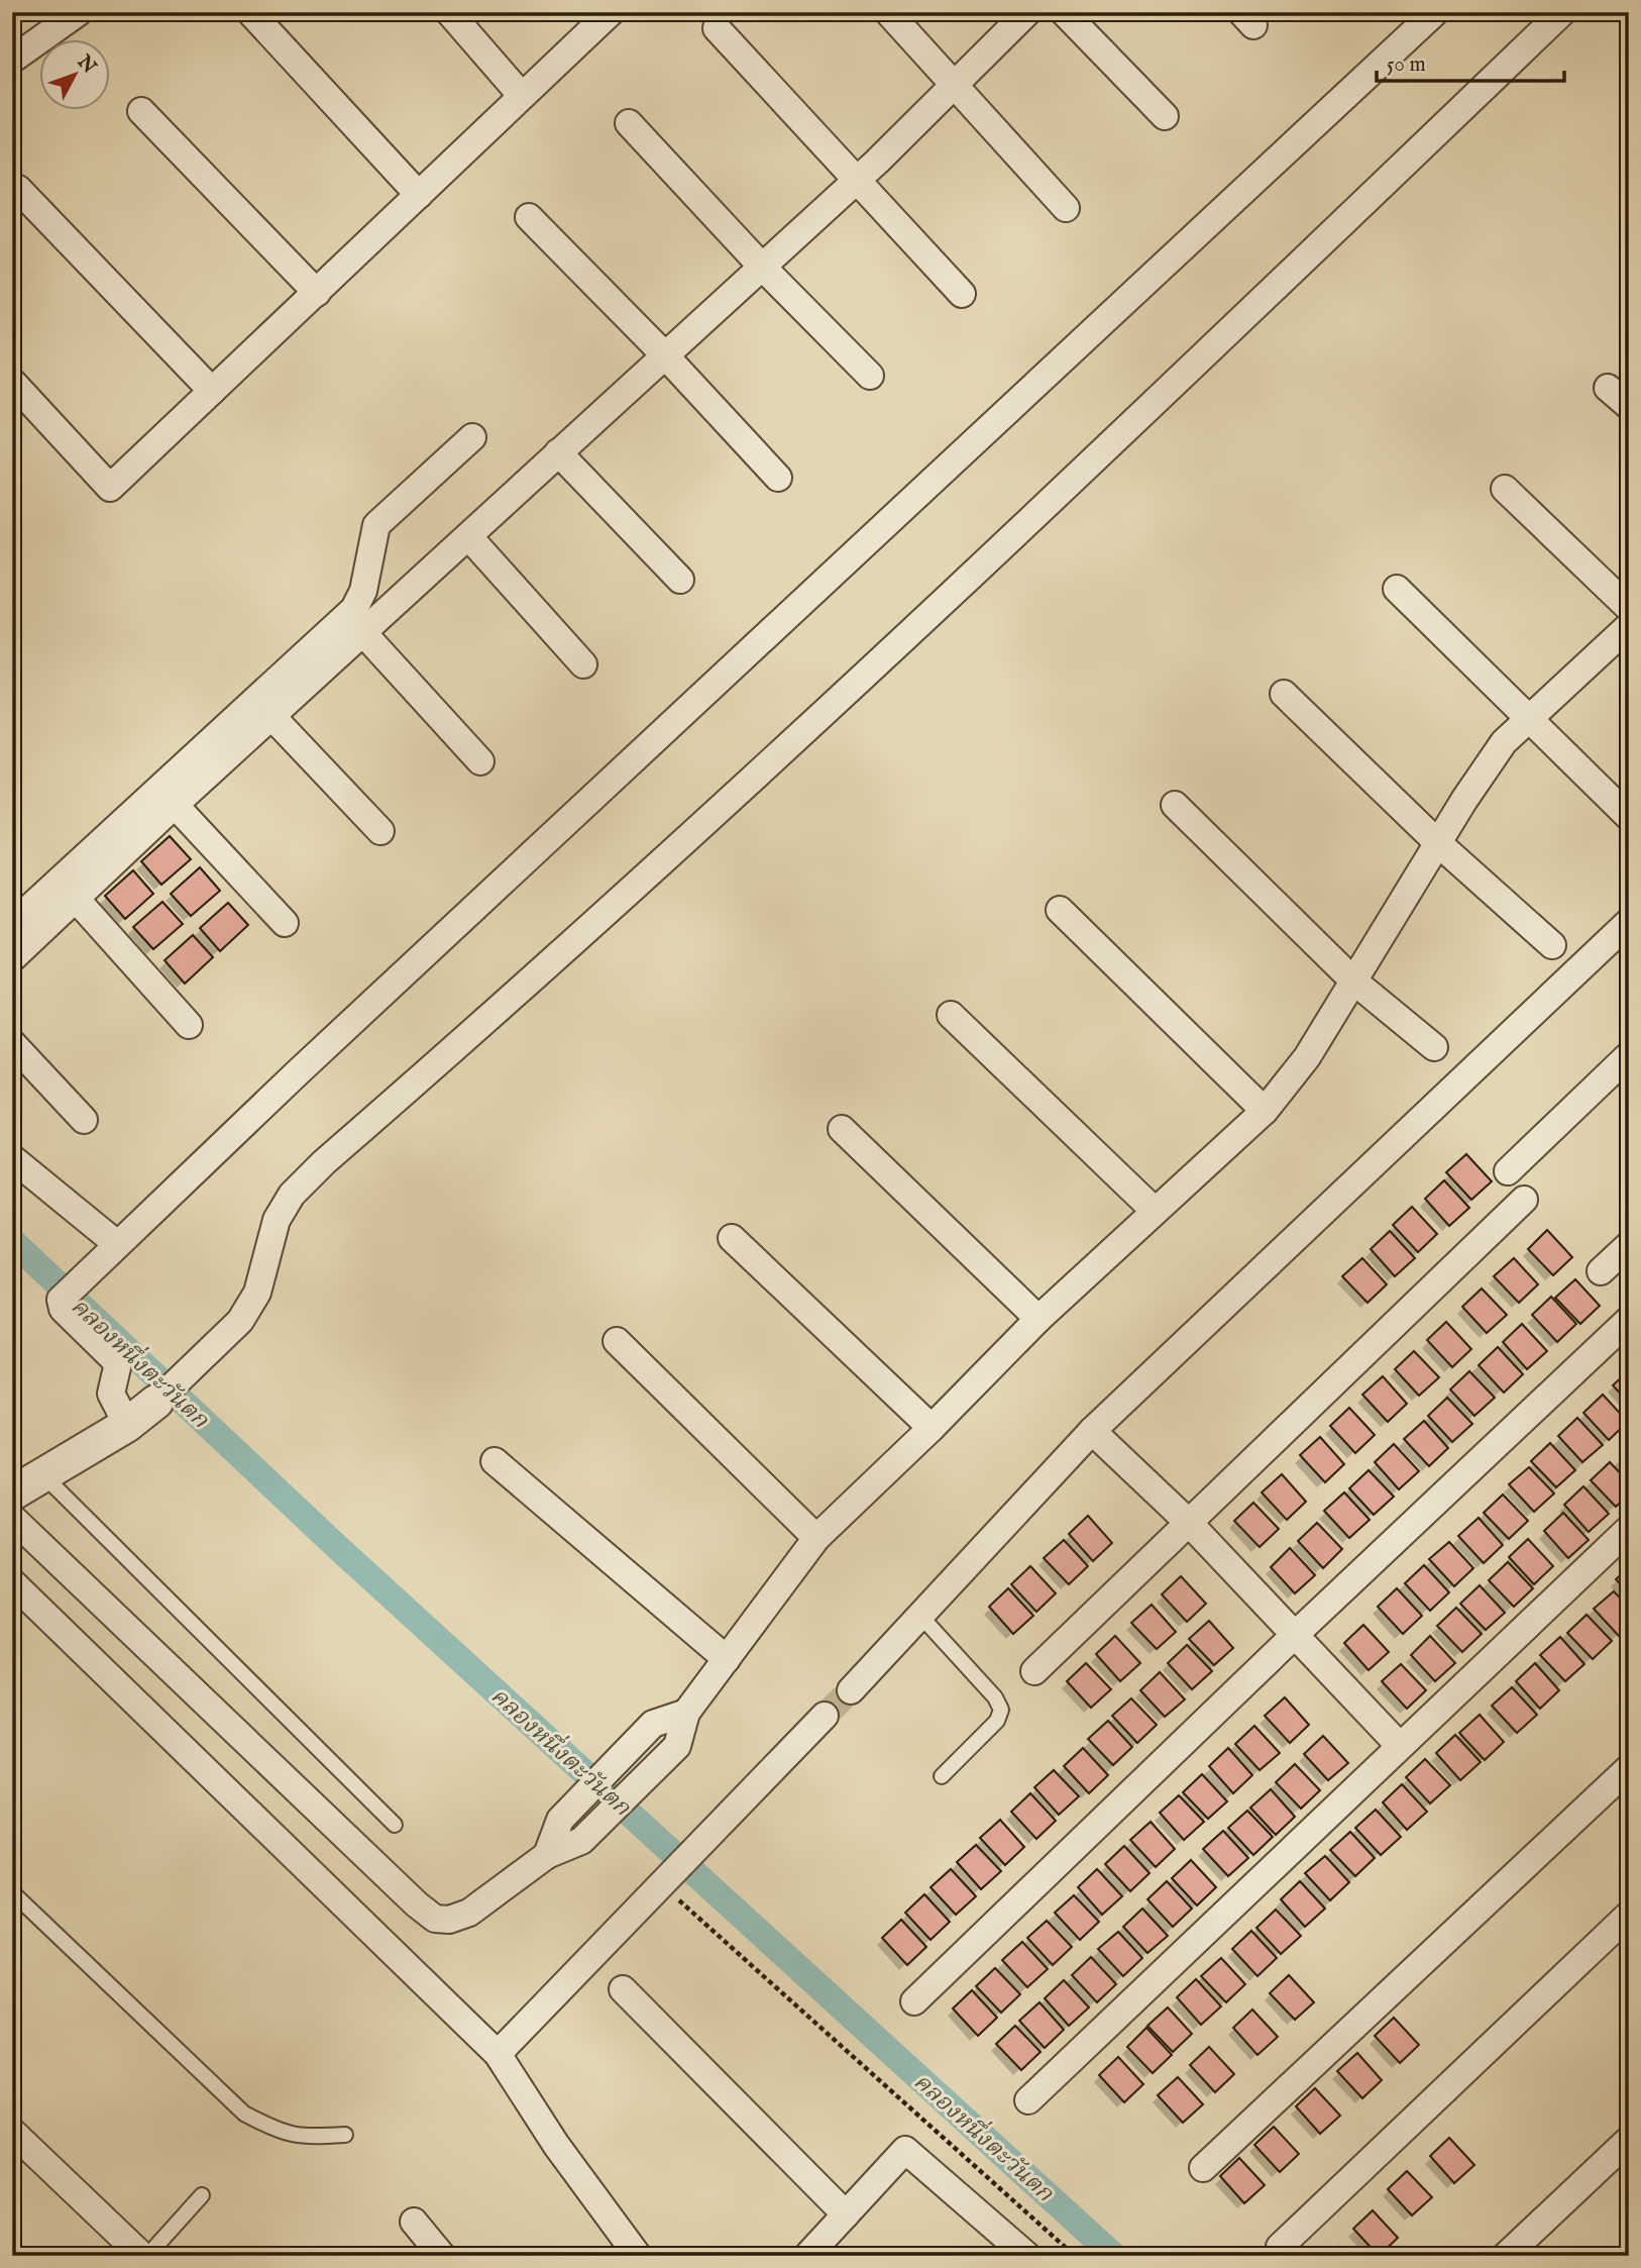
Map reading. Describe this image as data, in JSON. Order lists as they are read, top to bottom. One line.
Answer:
{"water":["คลองหนึ่งตะวันตก"],"scale_bar":"50 m","north":"top right"}
